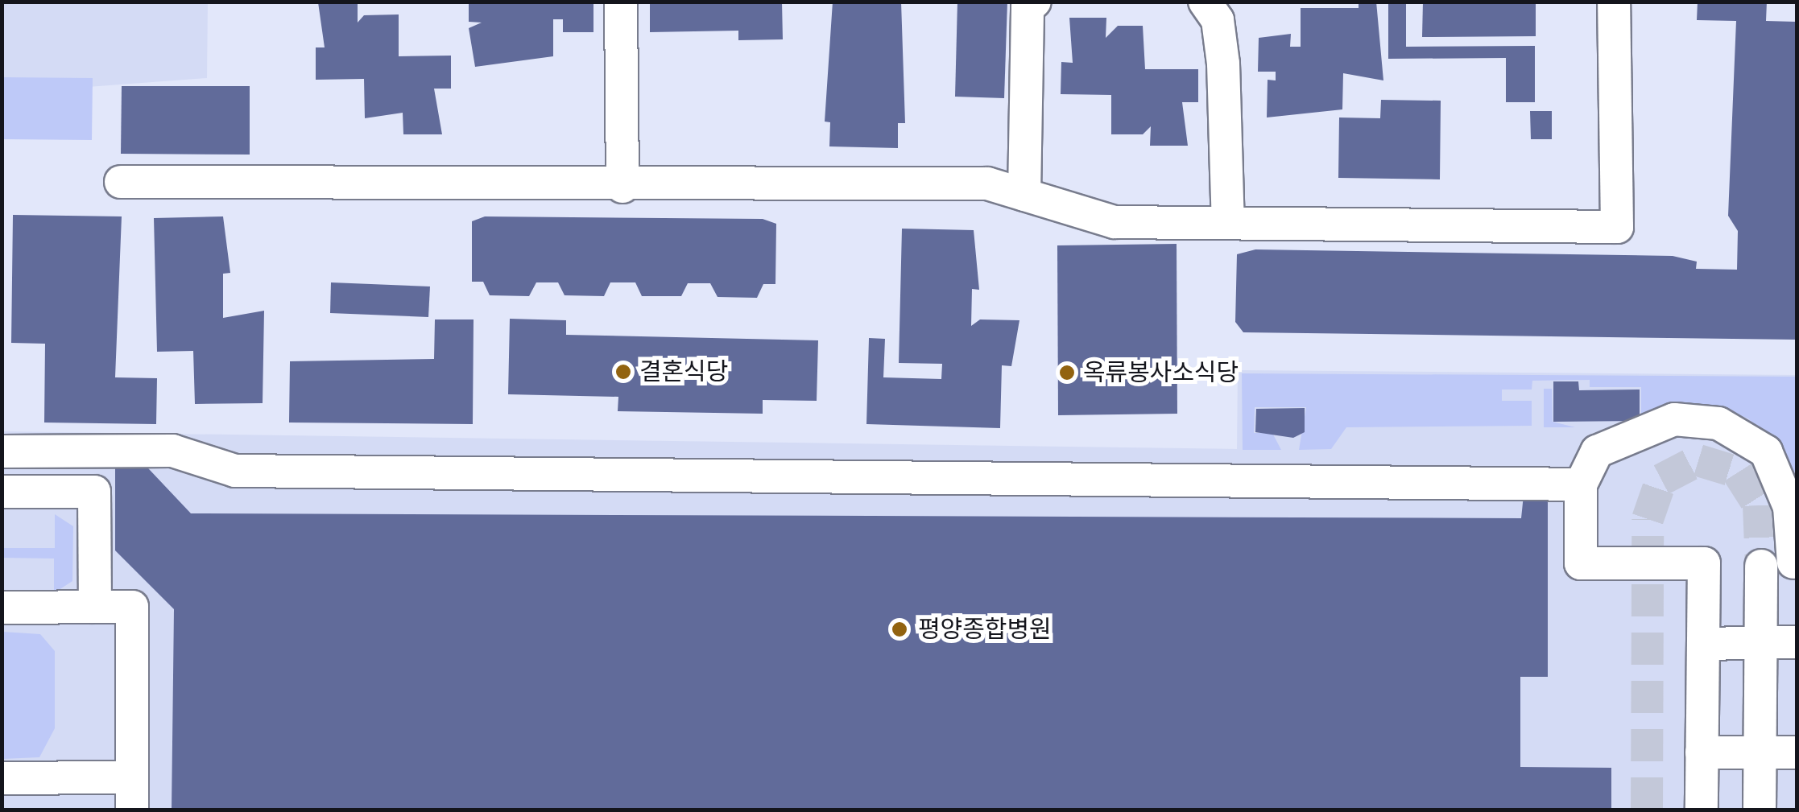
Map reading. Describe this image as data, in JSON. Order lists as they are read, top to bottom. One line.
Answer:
{"places":["결혼식당","옥류봉사소식당","평양종합병원"]}
